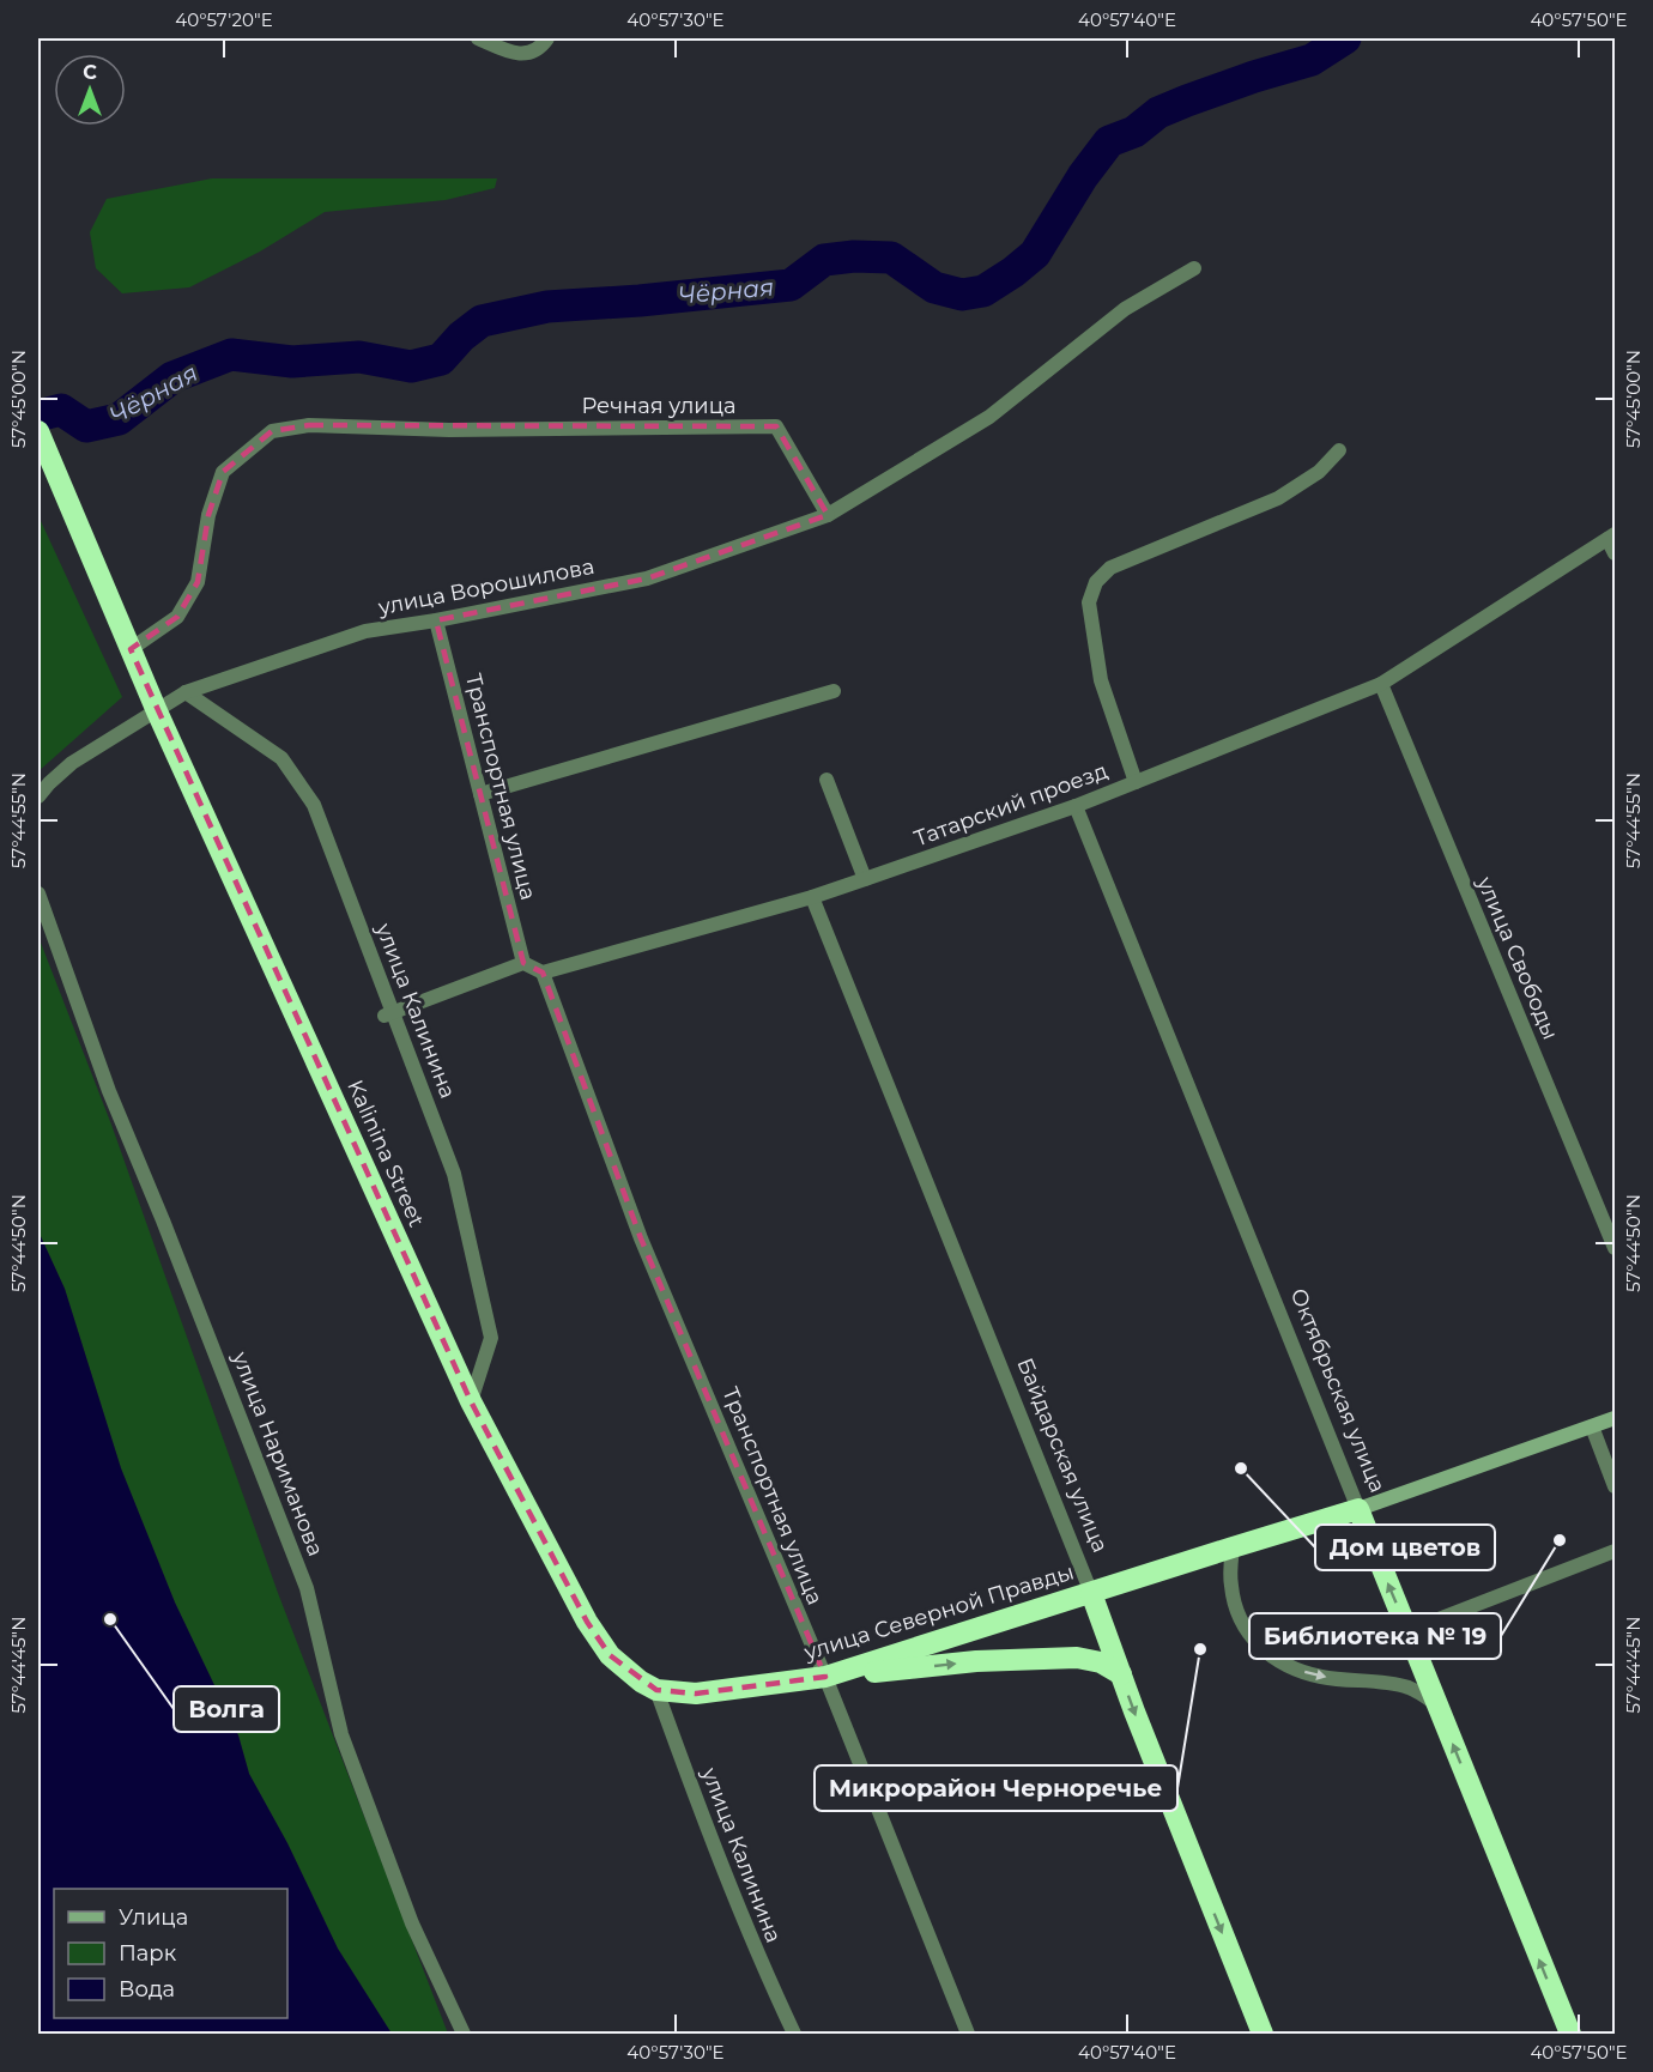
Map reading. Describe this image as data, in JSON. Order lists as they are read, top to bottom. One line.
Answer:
{"streets":{"highway":["Kalinina Street","Октябрьская улица","Байдарская улица","улица Северной Правды"],"street":["Речная улица","улица Ворошилова","Транспортная улица","Татарский проезд","улица Свободы","улица Калинина","улица Нариманова"]},"crossings":[["Речная улица","улица Ворошилова"],["Речная улица","Kalinina Street"],["улица Ворошилова","Транспортная улица"],["улица Ворошилова","улица Калинина"],["улица Ворошилова","Kalinina Street"],["Транспортная улица","Татарский проезд"],["Транспортная улица","улица Северной Правды"],["Татарский проезд","улица Свободы"],["Татарский проезд","Октябрьская улица"],["Татарский проезд","Байдарская улица"],["улица Калинина","Kalinina Street"],["Kalinina Street","улица Северной Правды"],["Октябрьская улица","улица Северной Правды"],["Байдарская улица","улица Северной Правды"]],"one_way":["Октябрьская улица"],"water":["Чёрная"],"places":["Дом цветов","Библиотека № 19","Волга","Микрорайон Черноречье"],"legend":["Улица","Парк","Вода"],"north":"top","coordinates":["40°57'20\"E","40°57'30\"E","40°57'40\"E","40°57'50\"E","57°45'00\"N","57°44'55\"N","57°44'50\"N","57°44'45\"N"]}
